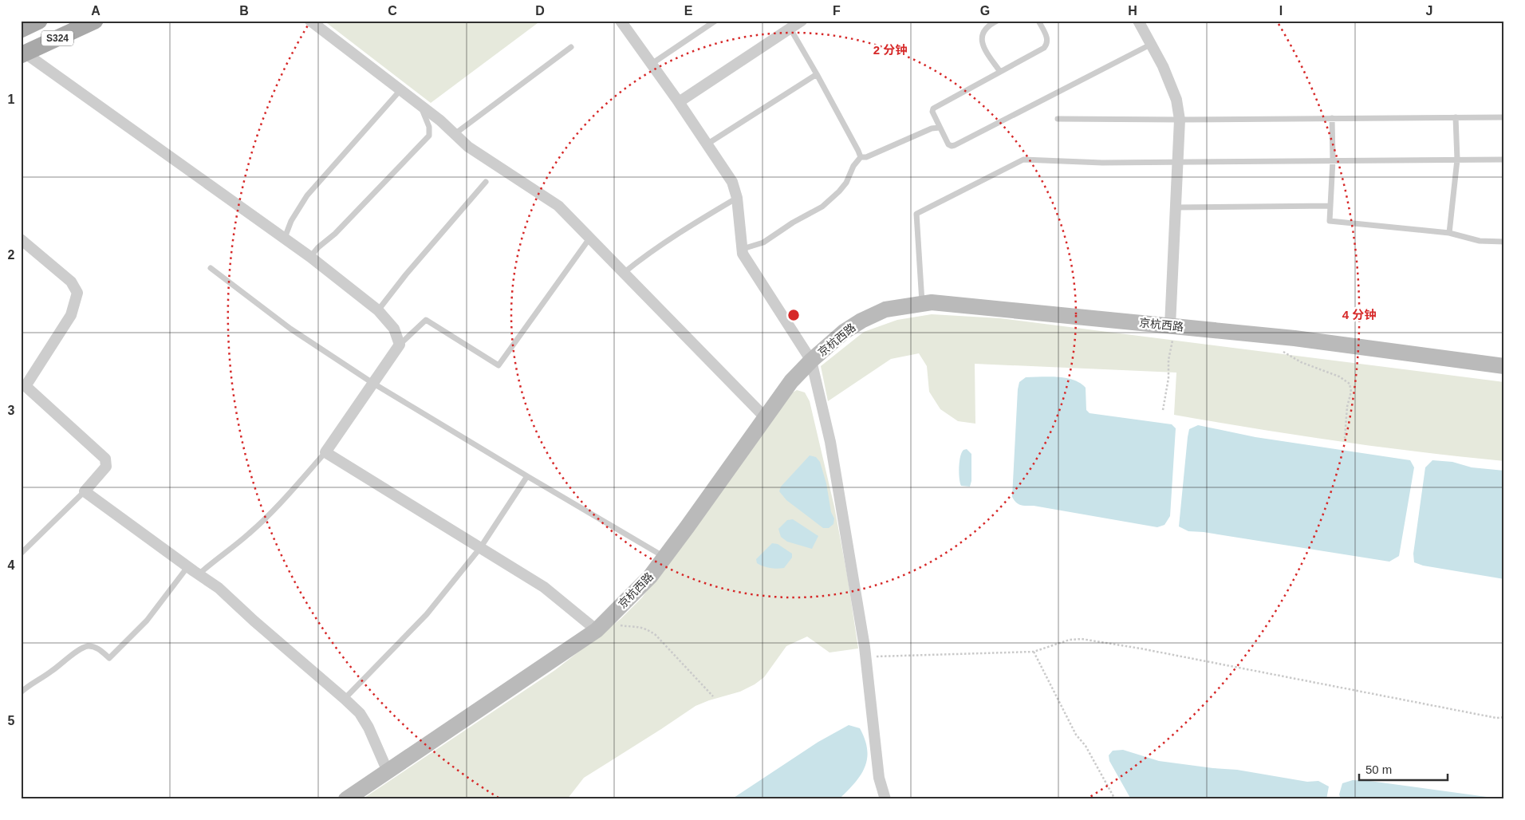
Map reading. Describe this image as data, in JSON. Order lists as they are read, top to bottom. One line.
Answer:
{"streets":{"main road":["S324","京杭西路"]},"scale_bar":"50 m","grid":{"columns":["A","B","C","D","E","F","G","H","I","J"],"rows":["1","2","3","4","5"]},"rings":["2 分钟","4 分钟"]}
